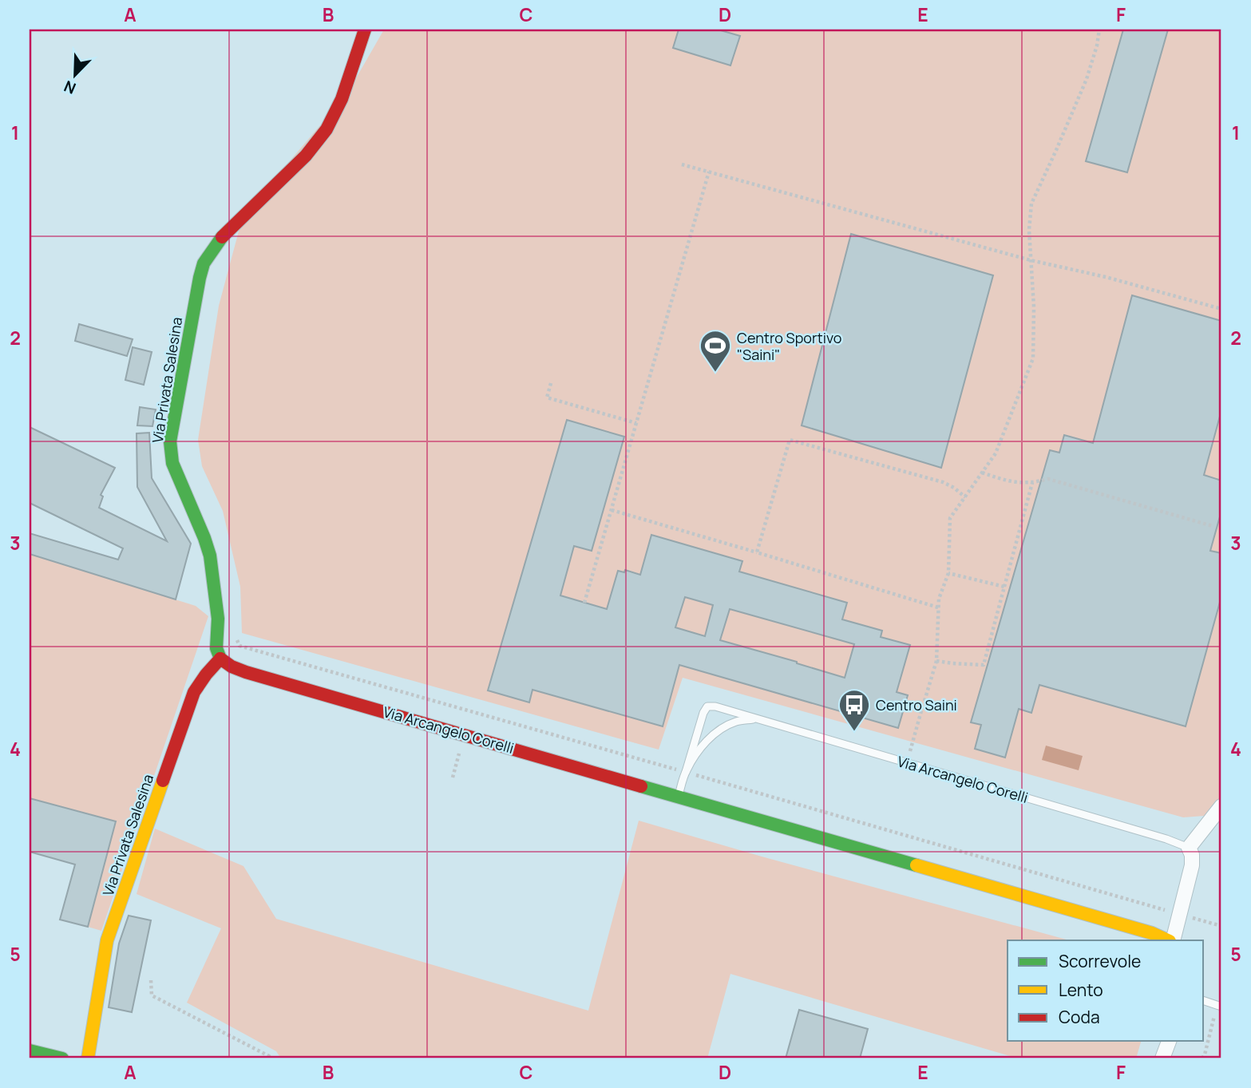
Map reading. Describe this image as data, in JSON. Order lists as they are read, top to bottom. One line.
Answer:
{"streets":{"street":["Via Privata Salesina","Via Arcangelo Corelli"]},"crossings":[["Via Privata Salesina","Via Arcangelo Corelli"]],"places":{"sports":["Centro Sportivo \"Saini\""],"bus stop":["Centro Saini"]},"legend":["Scorrevole","Lento","Coda"],"north":"bottom left","grid":{"columns":["A","B","C","D","E","F"],"rows":["1","2","3","4","5"]}}
